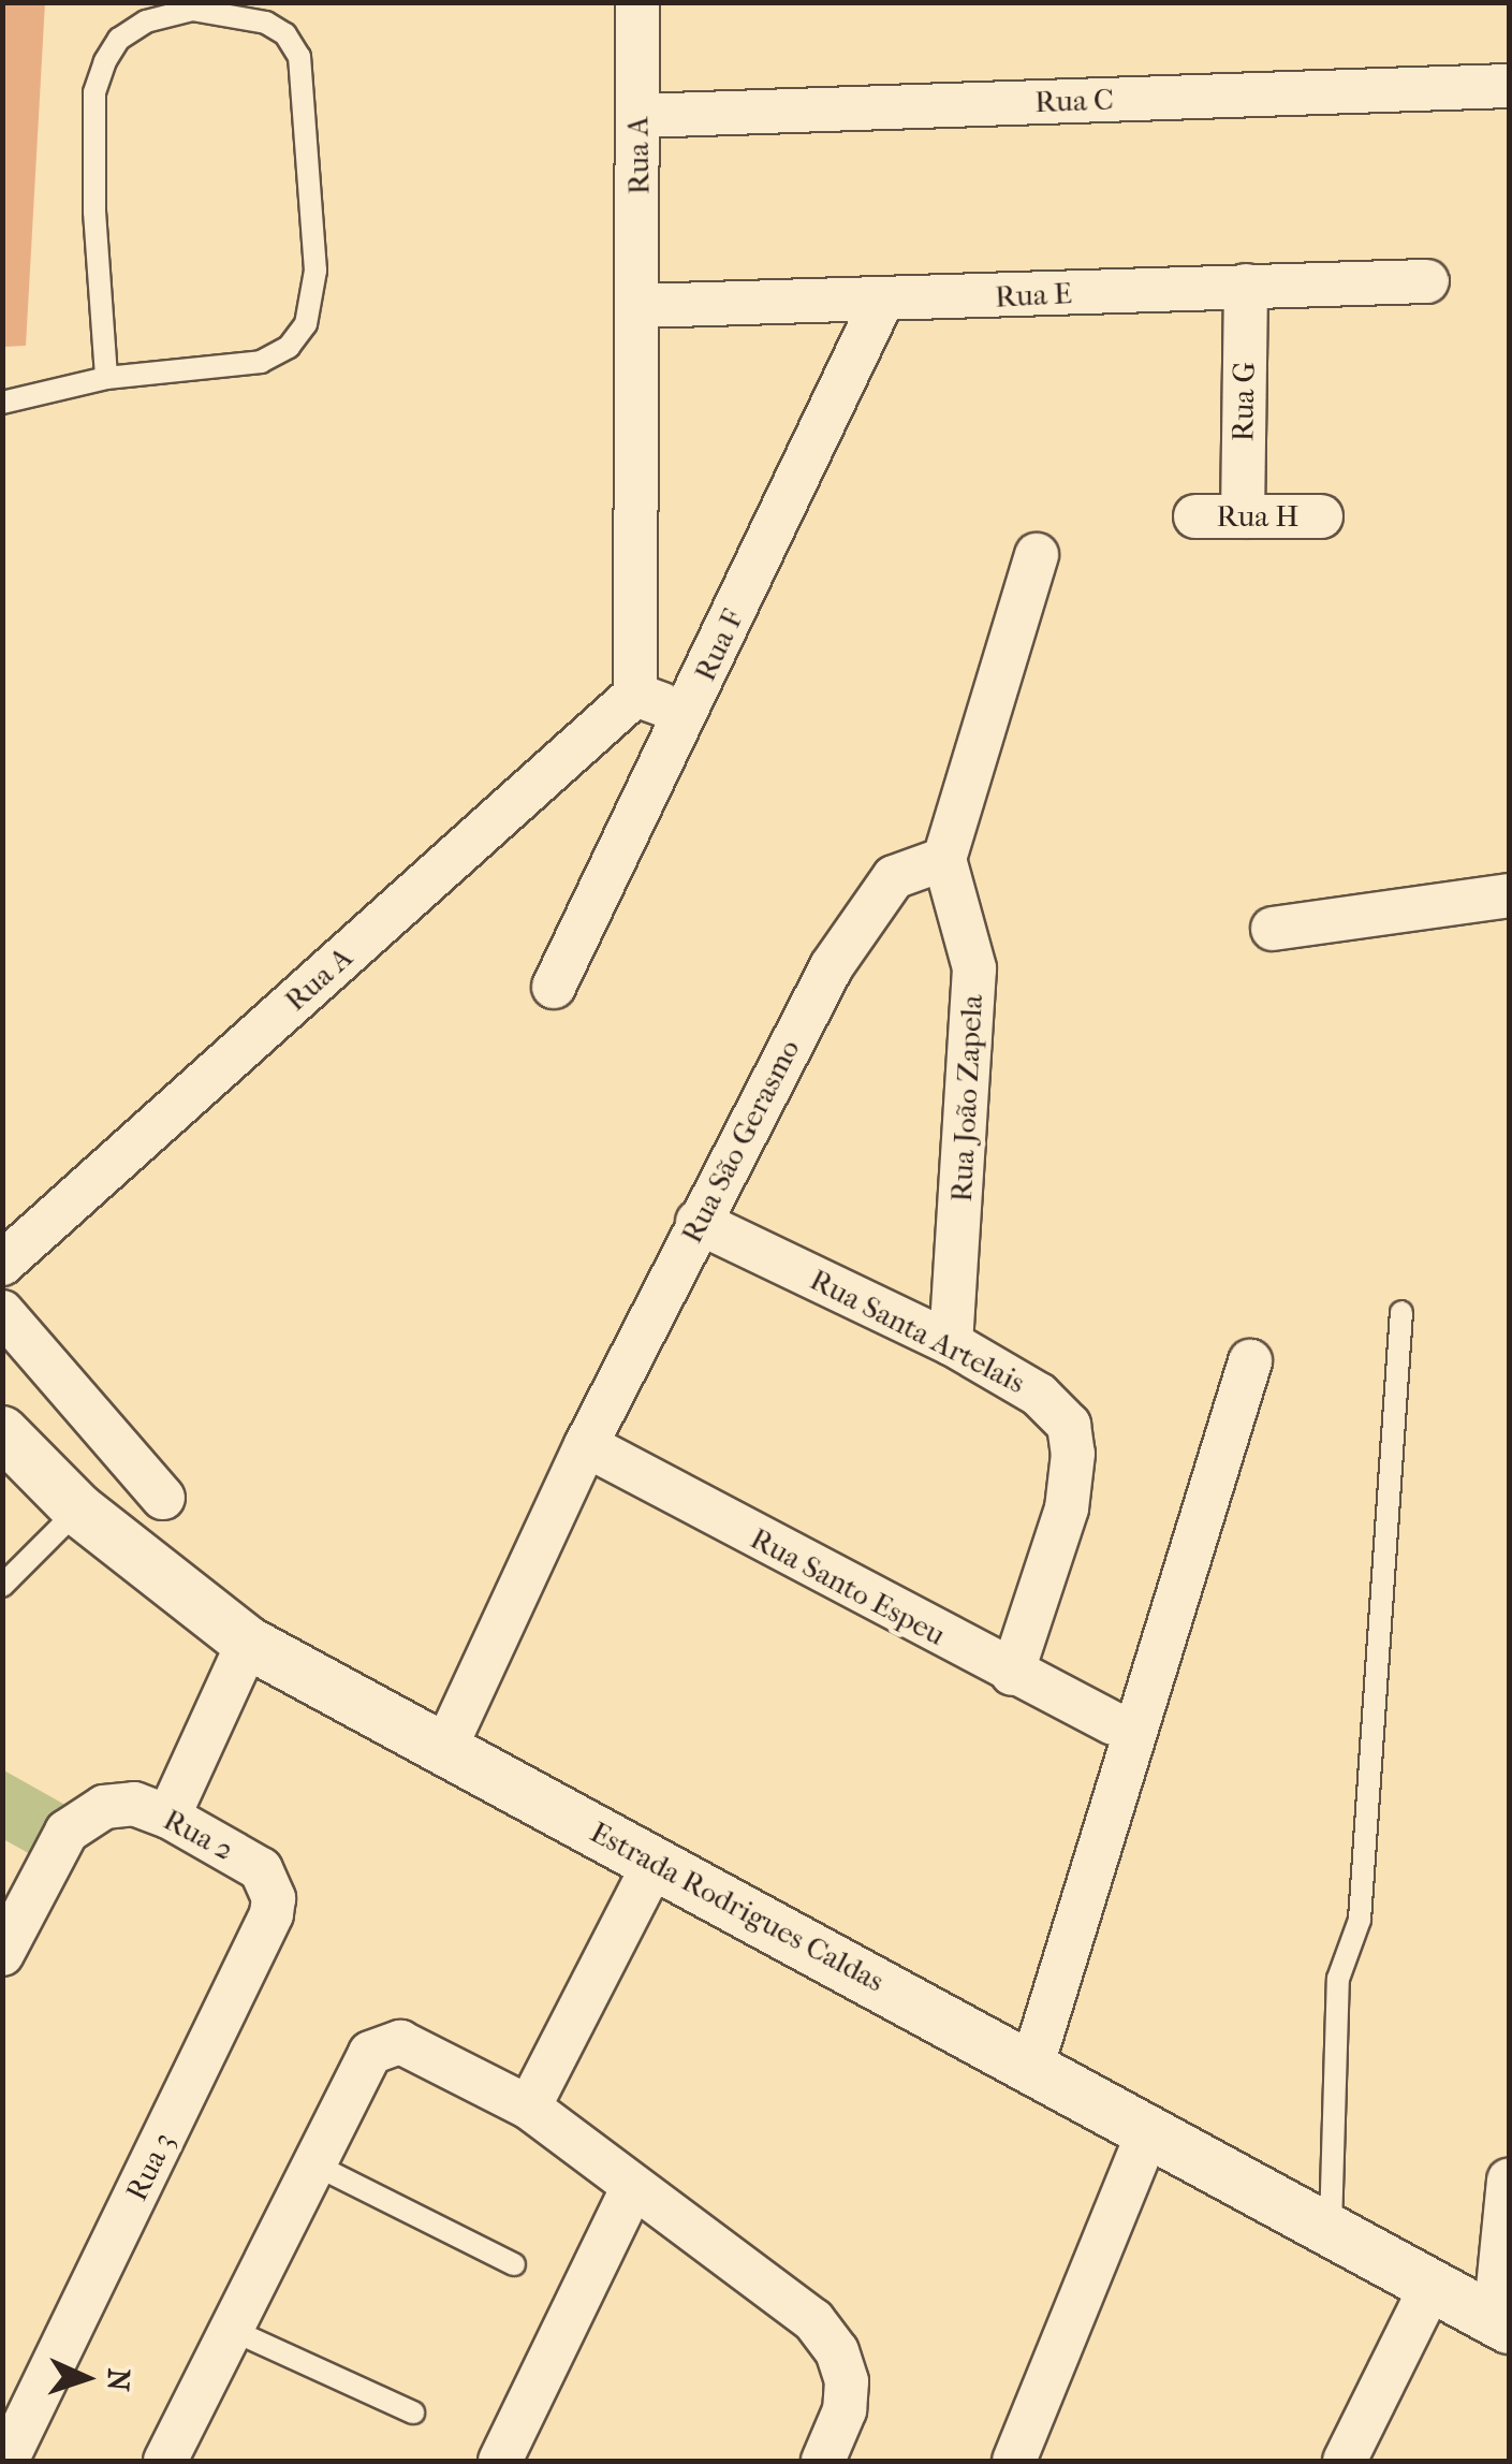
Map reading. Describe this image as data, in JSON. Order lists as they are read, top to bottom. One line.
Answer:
{"streets":{"street":["Rua C","Rua A","Rua E","Rua G","Rua H","Rua F","Rua João Zapela","Rua São Gerasmo","Rua Santa Artelais","Rua Santo Espeu","Rua 2","Estrada Rodrigues Caldas","Rua 3"]},"crossings":[["Rua C","Rua A"],["Rua A","Rua E"],["Rua E","Rua G"],["Rua E","Rua F"],["Rua G","Rua H"],["Rua João Zapela","Rua São Gerasmo"],["Rua João Zapela","Rua Santa Artelais"],["Rua São Gerasmo","Rua Santa Artelais"],["Rua São Gerasmo","Rua Santo Espeu"],["Rua São Gerasmo","Estrada Rodrigues Caldas"],["Rua Santa Artelais","Rua Santo Espeu"],["Rua 2","Rua 3"]],"north":"right"}
